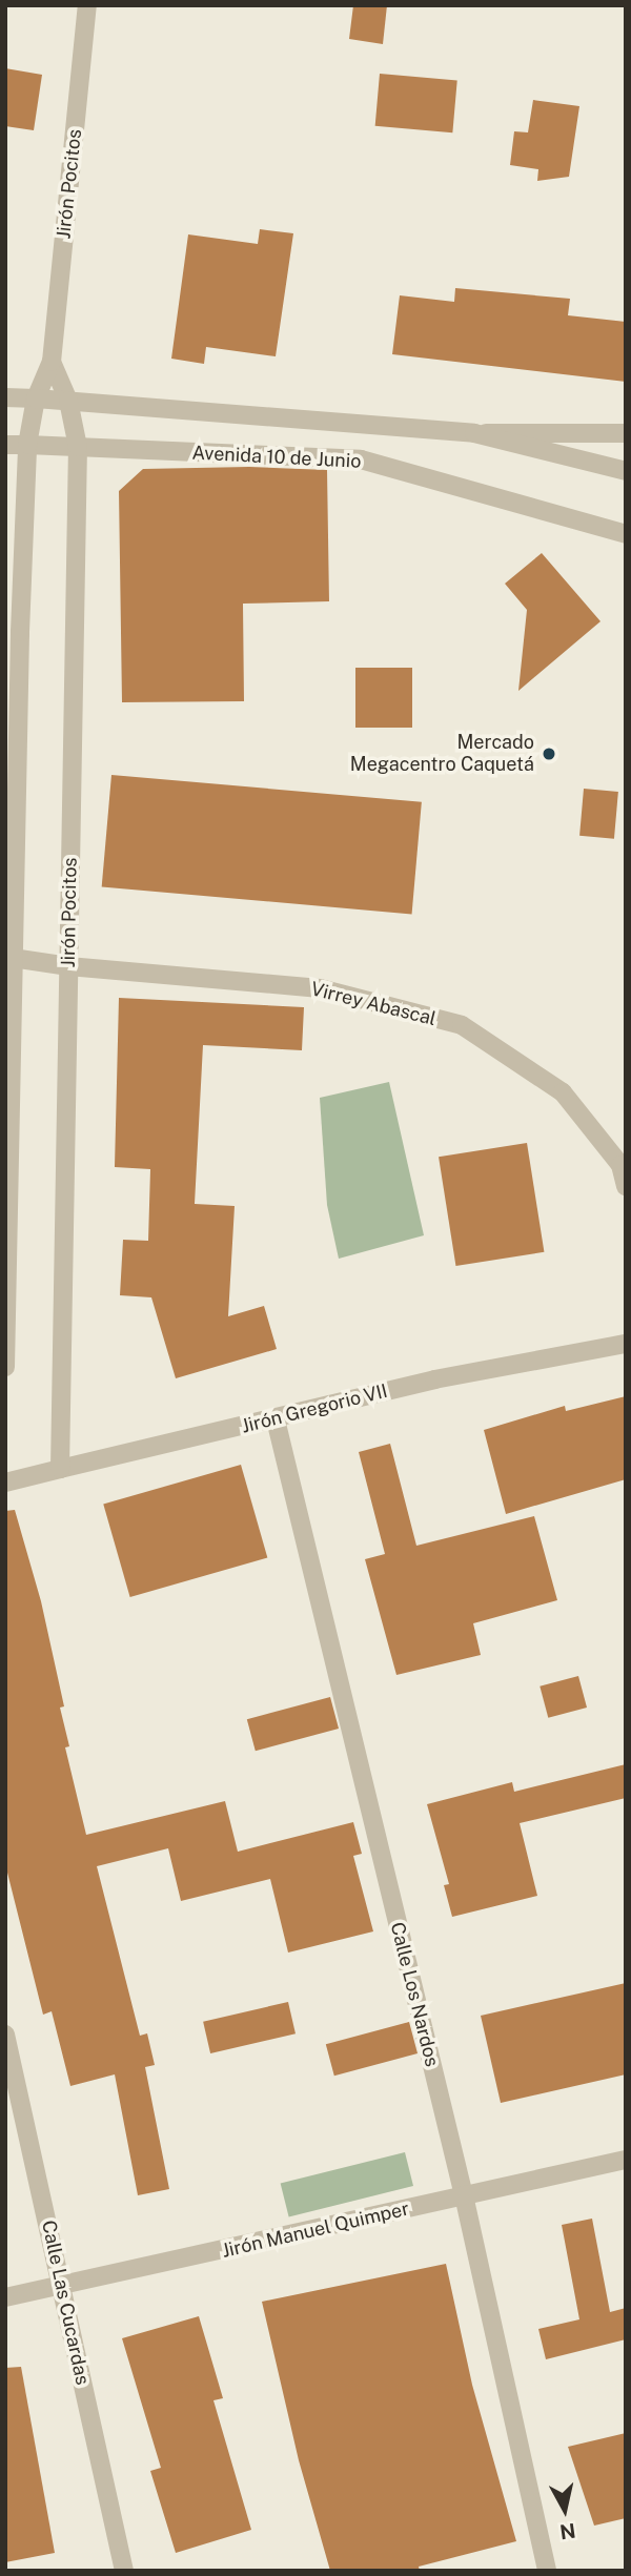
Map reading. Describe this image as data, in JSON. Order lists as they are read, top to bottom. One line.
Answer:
{"streets":{"street":["Jirón Pocitos","Avenida 10 de Junio","Virrey Abascal","Jirón Gregorio VII","Calle Los Nardos","Jirón Manuel Quimper","Calle Las Cucardas"]},"crossings":[["Jirón Pocitos","Avenida 10 de Junio"],["Jirón Pocitos","Virrey Abascal"],["Jirón Pocitos","Jirón Gregorio VII"],["Jirón Gregorio VII","Calle Los Nardos"],["Calle Los Nardos","Jirón Manuel Quimper"],["Jirón Manuel Quimper","Calle Las Cucardas"]],"places":["Mercado Megacentro Caquetá"],"north":"bottom"}
